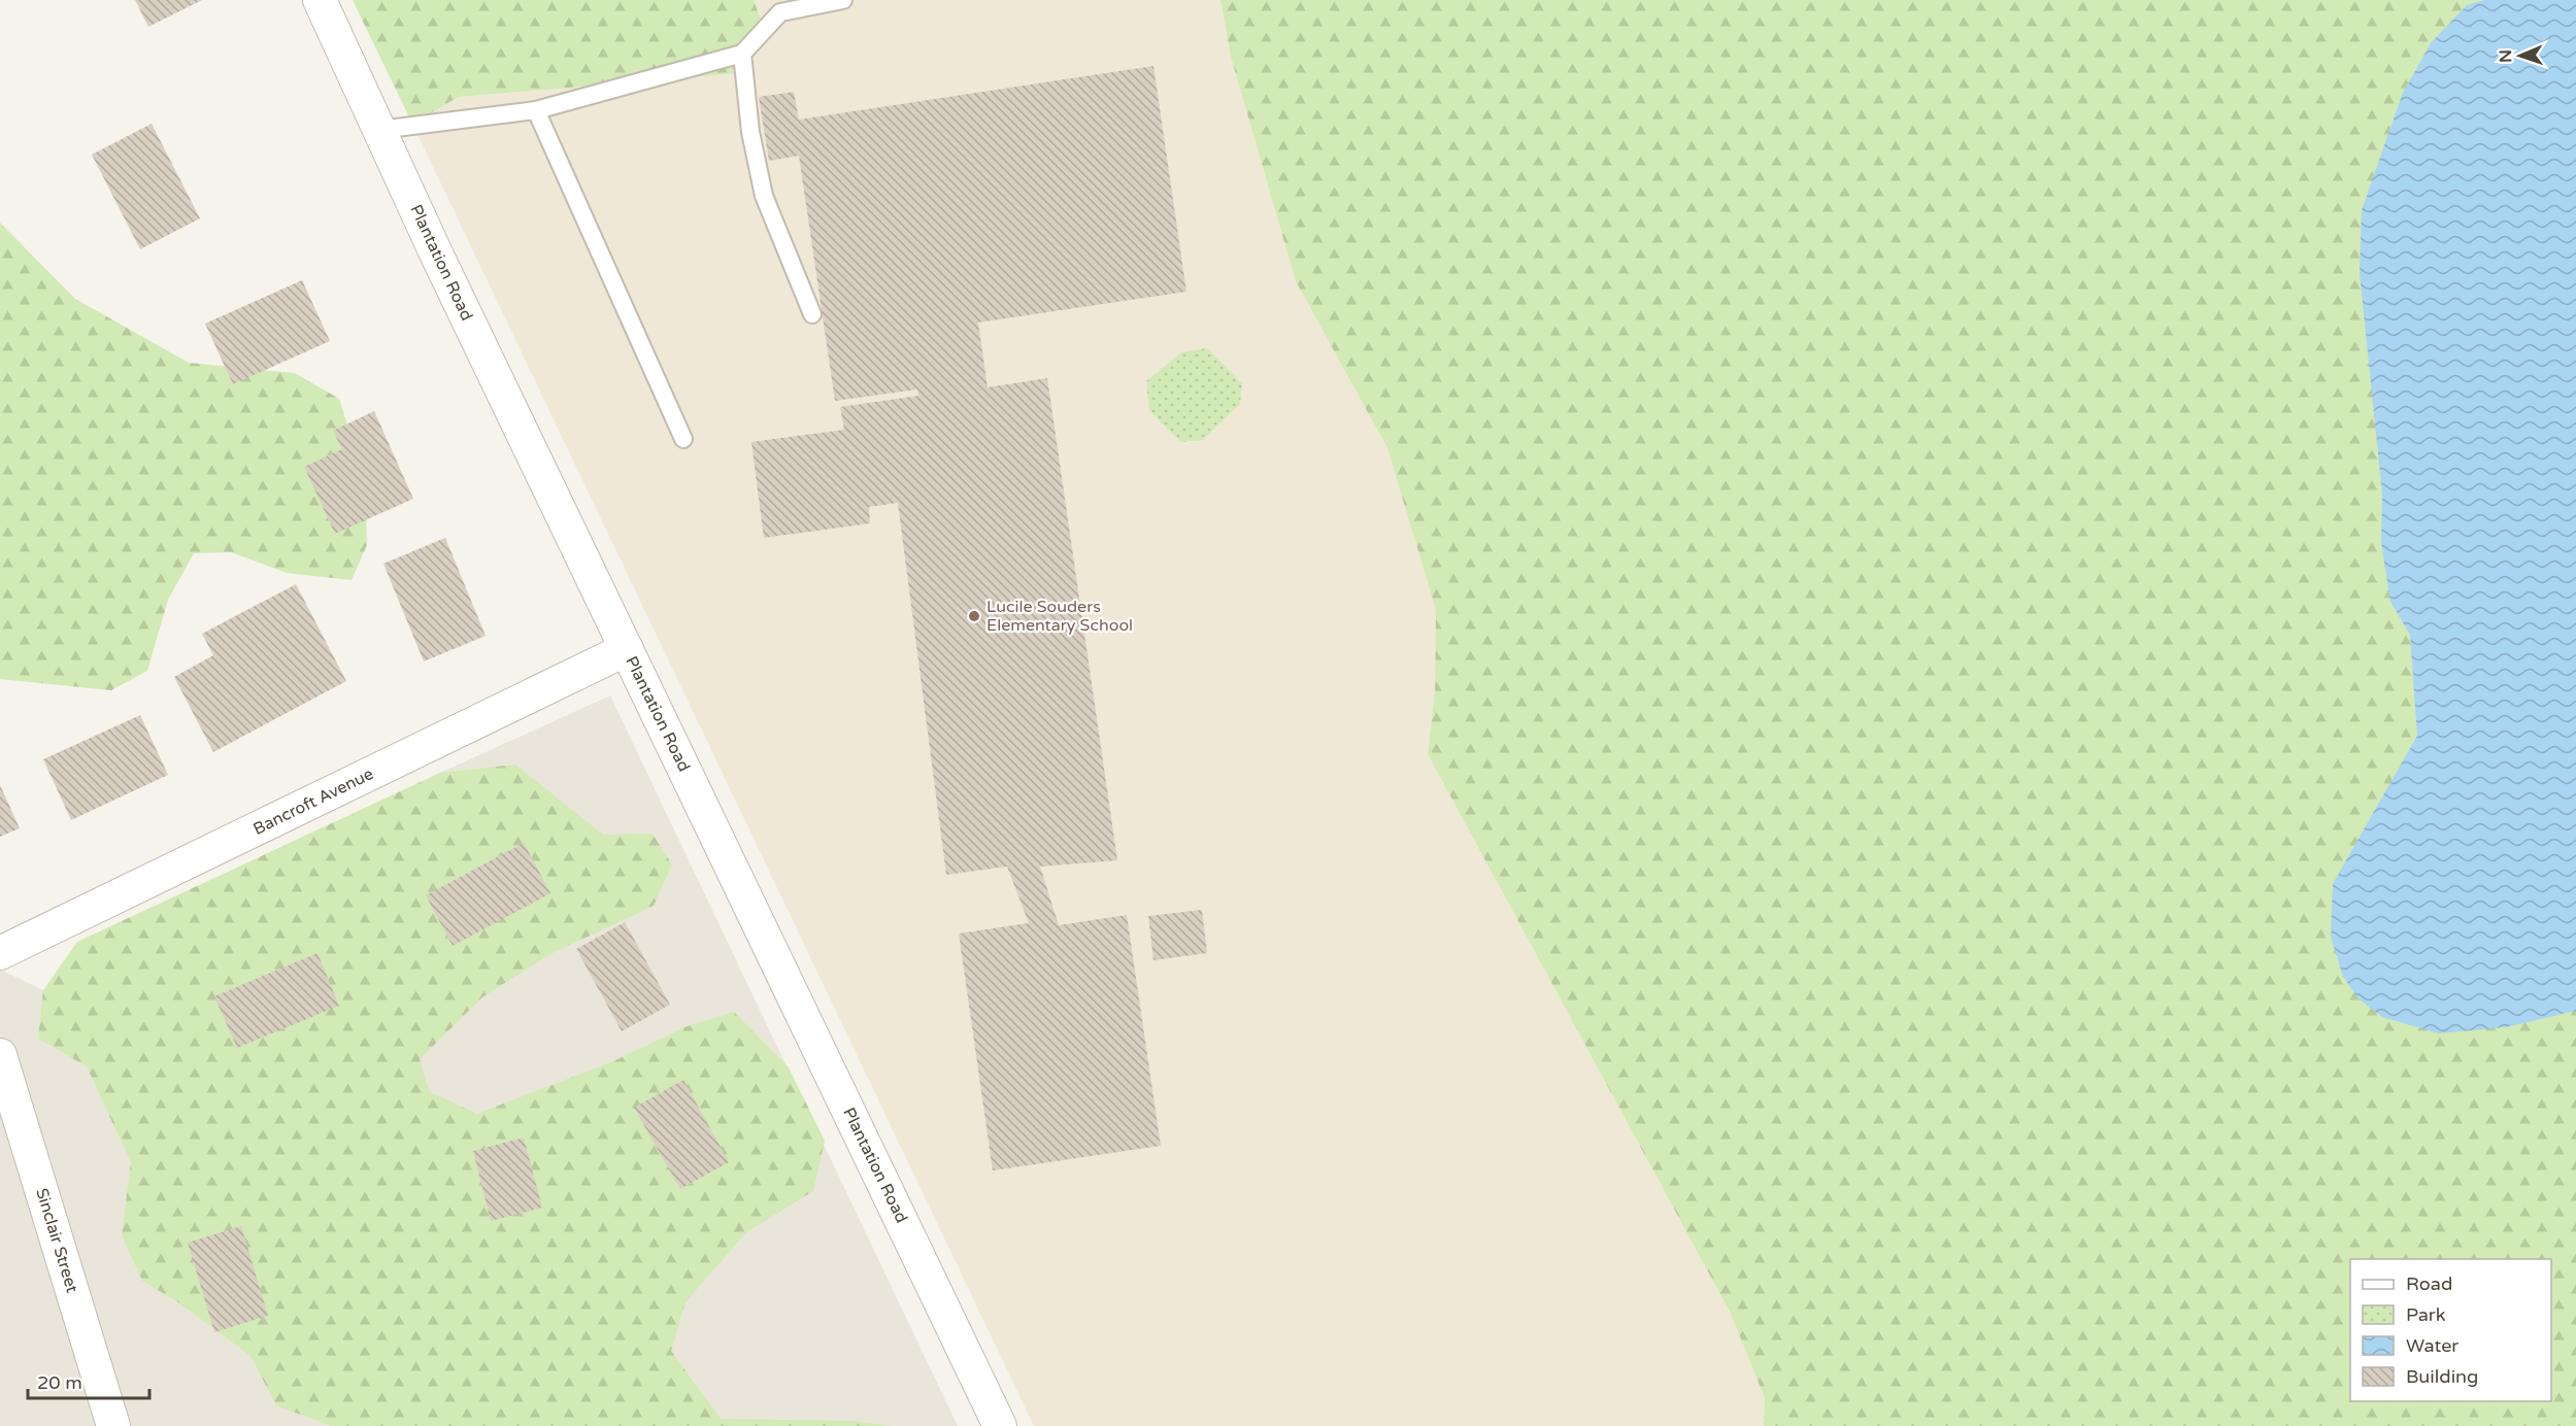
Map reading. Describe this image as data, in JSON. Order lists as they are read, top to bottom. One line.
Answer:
{"streets":{"street":["Plantation Road","Bancroft Avenue","Sinclair Street"]},"crossings":[["Plantation Road","Bancroft Avenue"]],"places":["Lucile Souders Elementary School"],"legend":["Road","Park","Water","Building"],"scale_bar":"20 m","north":"left"}
